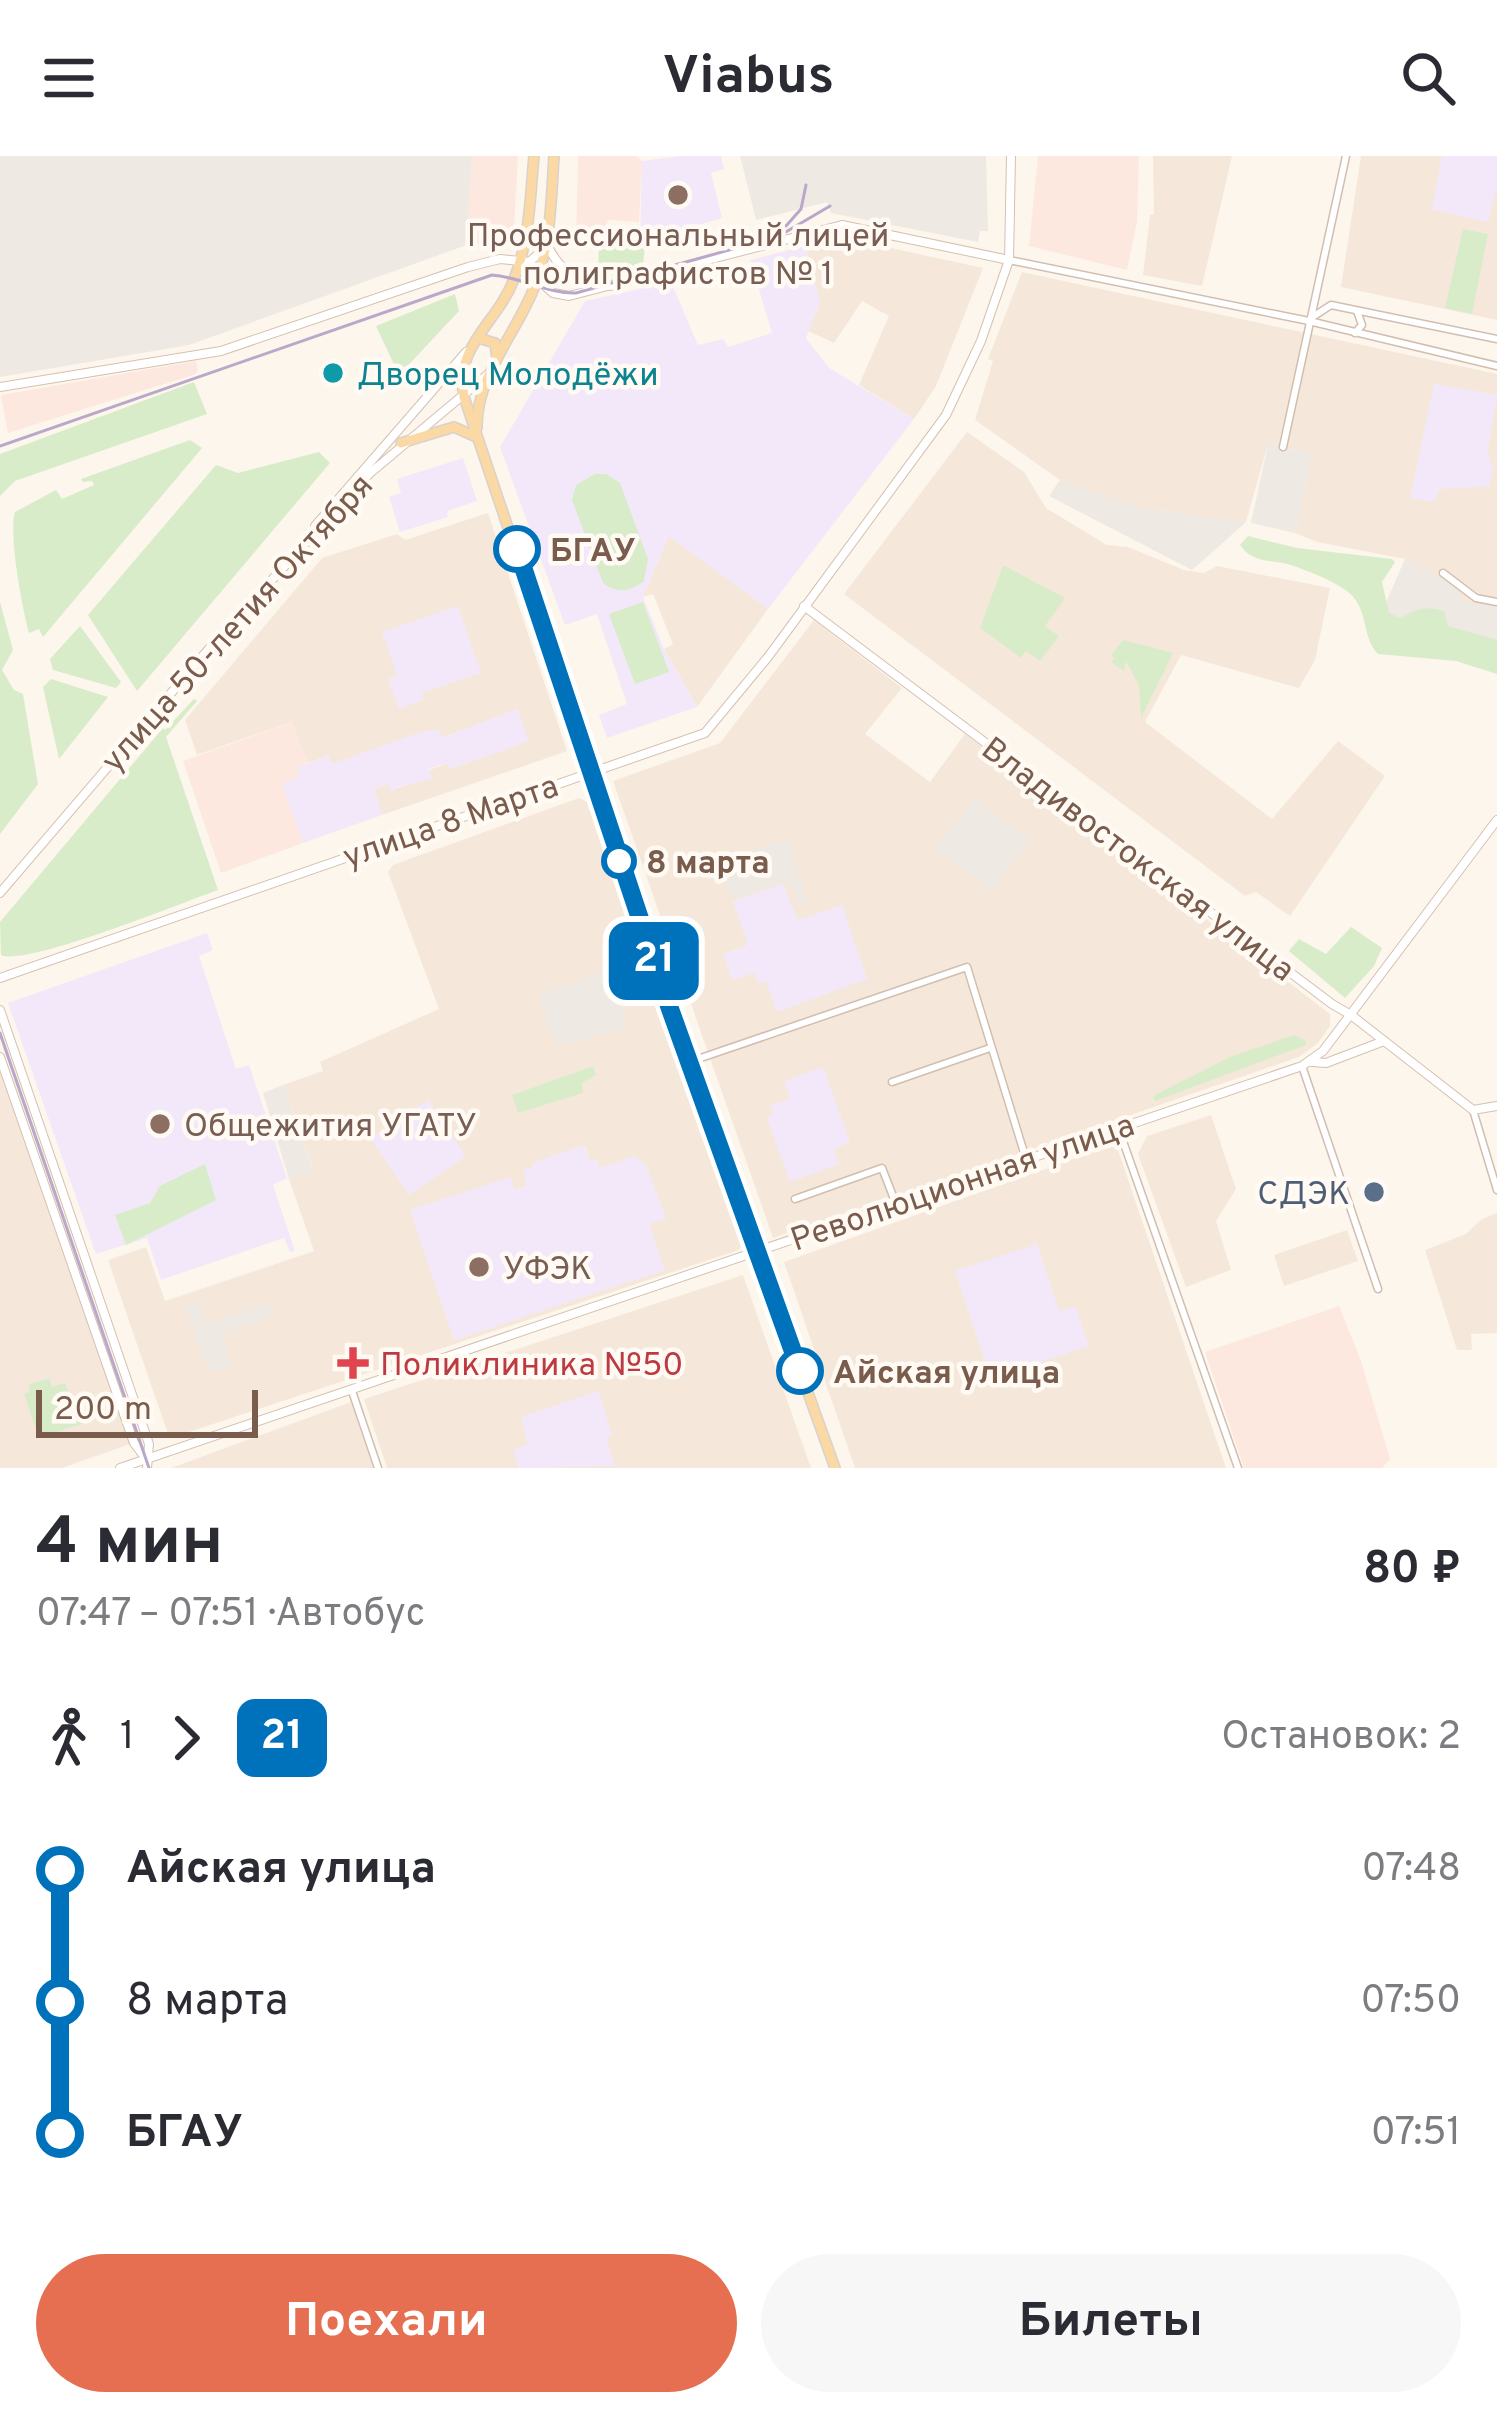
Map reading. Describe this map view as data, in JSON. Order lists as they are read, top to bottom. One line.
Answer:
{"streets":{"main road":["улица 50-летия Октября","улица 8 Марта","Владивостокская улица","Революционная улица"]},"crossings":[["улица 8 Марта","Владивостокская улица"],["Владивостокская улица","Революционная улица"]],"places":{"other":["Профессиональный лицей полиграфистов № 1","Дворец Молодёжи","БГАУ","8 марта","Общежития УГАТУ","СДЭК","УФЭК","Айская улица"],"health":["Поликлиника №50"]},"lines":["bus line 21"],"scale_bar":"200 m","page":{"header":"Viabus","on_map":"21","scale":"200 m","heading":["4 мин","07:47 – 07:51 · Автобус","80 ₽"],"legs":["1","21","Остановок: 2"],"list":[{"name":"Айская улица","value":"07:48"},{"name":"8 марта","value":"07:50"},{"name":"БГАУ","value":"07:51"}],"buttons":["Поехали","Билеты"]}}
